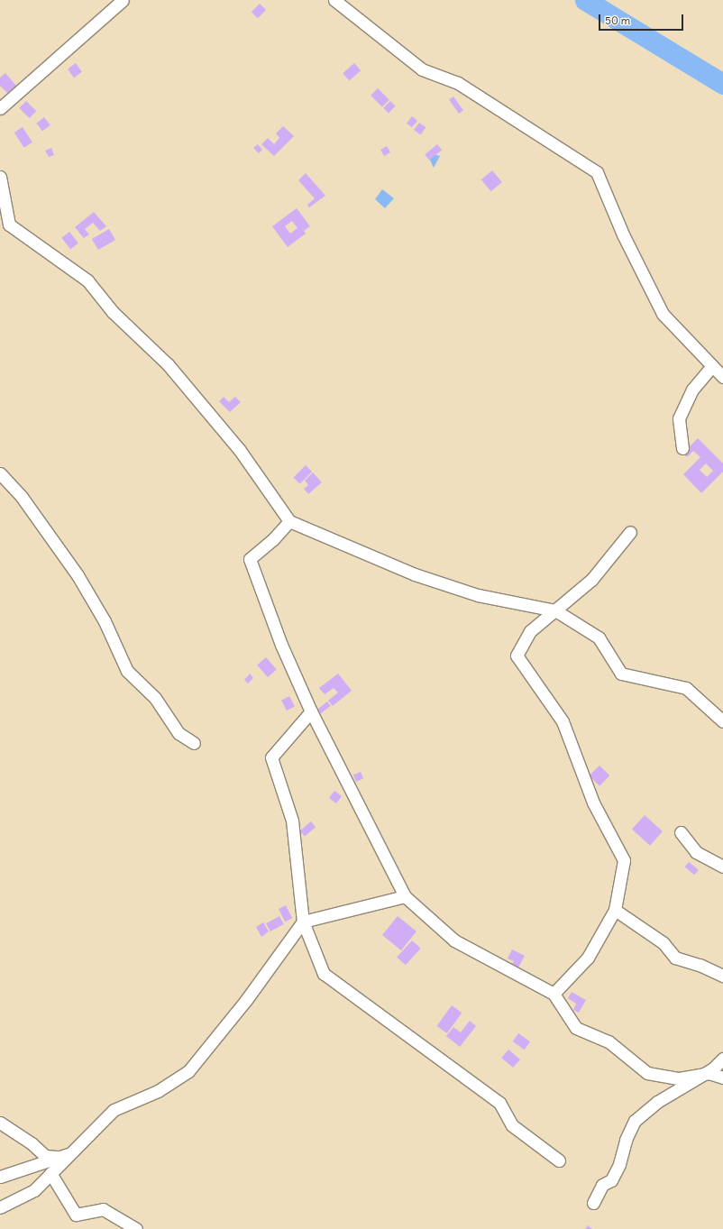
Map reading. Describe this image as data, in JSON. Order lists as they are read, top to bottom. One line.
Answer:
{"scale_bar":"50 m"}
